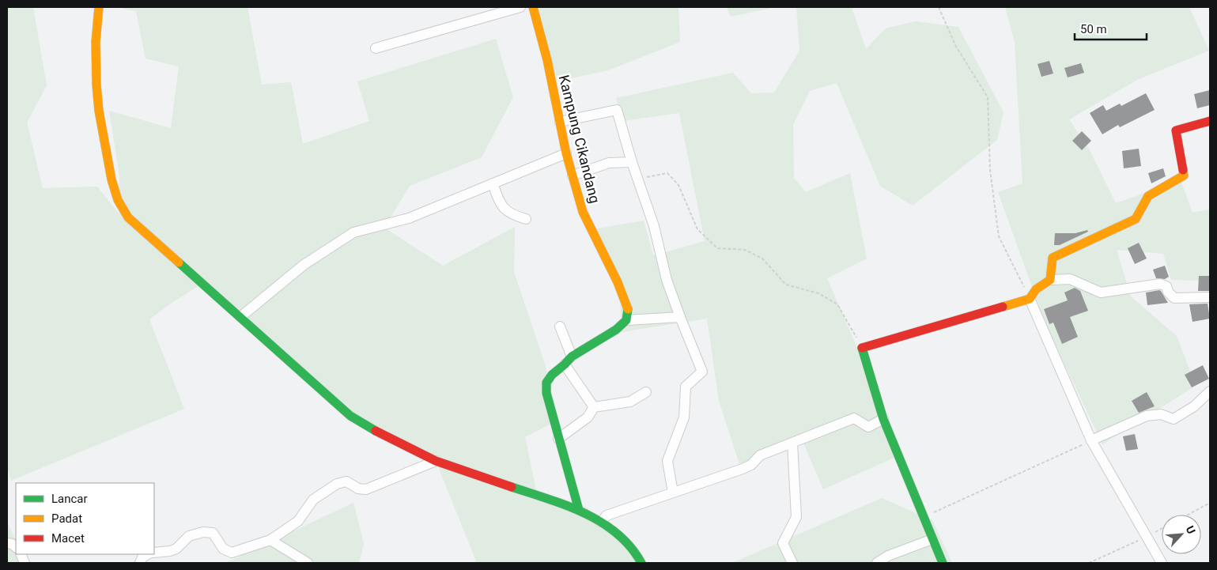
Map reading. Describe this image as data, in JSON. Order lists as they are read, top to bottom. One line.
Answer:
{"streets":{"street":["Kampung Cikandang"]},"legend":["Lancar","Padat","Macet"],"scale_bar":"50 m","north":"top right"}
